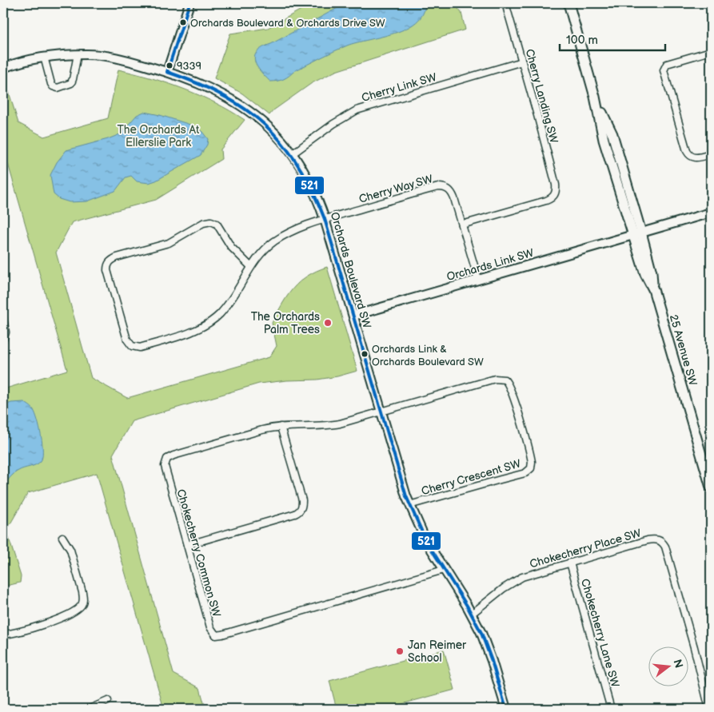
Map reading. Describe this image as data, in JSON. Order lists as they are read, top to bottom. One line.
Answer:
{"streets":{"main road":["25 Avenue SW"],"street":["Cherry Link SW","Cherry Landing SW","Cherry Way SW","Orchards Link SW","Orchards Boulevard SW","Cherry Crescent SW","Chokecherry Place SW","Chokecherry Common SW","Chokecherry Lane SW"]},"crossings":[["Cherry Link SW","Cherry Landing SW"],["Cherry Link SW","Orchards Boulevard SW"],["Cherry Landing SW","Cherry Way SW"],["Cherry Way SW","Orchards Link SW"],["Cherry Way SW","Orchards Boulevard SW"],["Orchards Link SW","Orchards Boulevard SW"],["Orchards Link SW","25 Avenue SW"],["Orchards Boulevard SW","Cherry Crescent SW"],["Orchards Boulevard SW","Chokecherry Place SW"],["Orchards Boulevard SW","Chokecherry Common SW"],["Cherry Crescent SW","Chokecherry Common SW"],["Chokecherry Place SW","Chokecherry Lane SW"]],"parks":["The Orchards At Ellerslie Park"],"places":["Orchards Boulevard & Orchards Drive SW","9339","The Orchards Palm Trees","Orchards Link & Orchards Boulevard SW","Jan Reimer School"],"lines":["transit line 521"],"scale_bar":"100 m","north":"right"}
